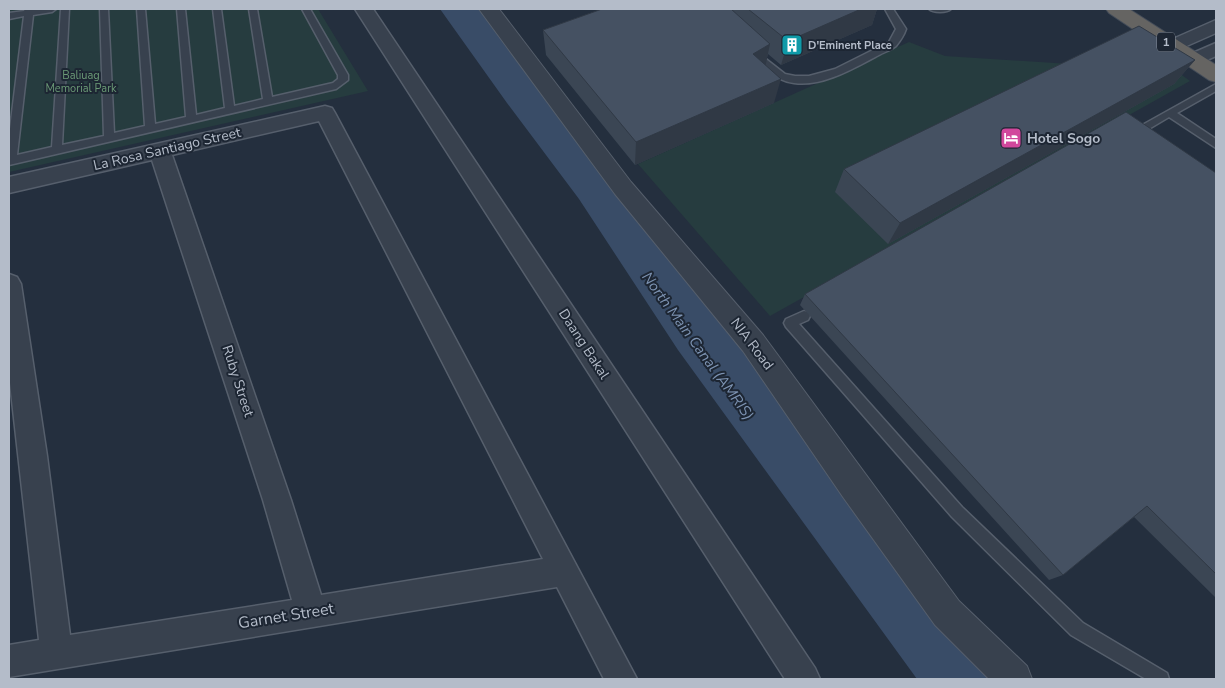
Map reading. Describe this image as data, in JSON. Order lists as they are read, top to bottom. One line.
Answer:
{"streets":{"highway":["1"],"street":["La Rosa Santiago Street","Daang Bakal","NIA Road","Ruby Street","Garnet Street"]},"crossings":[["La Rosa Santiago Street","Ruby Street"],["La Rosa Santiago Street","Garnet Street"],["Ruby Street","Garnet Street"]],"water":["North Main Canal (AMRIS)"],"parks":["Baliuag Memorial Park"],"places":{"building":["D'Eminent Place"],"hotel":["Hotel Sogo"]}}
